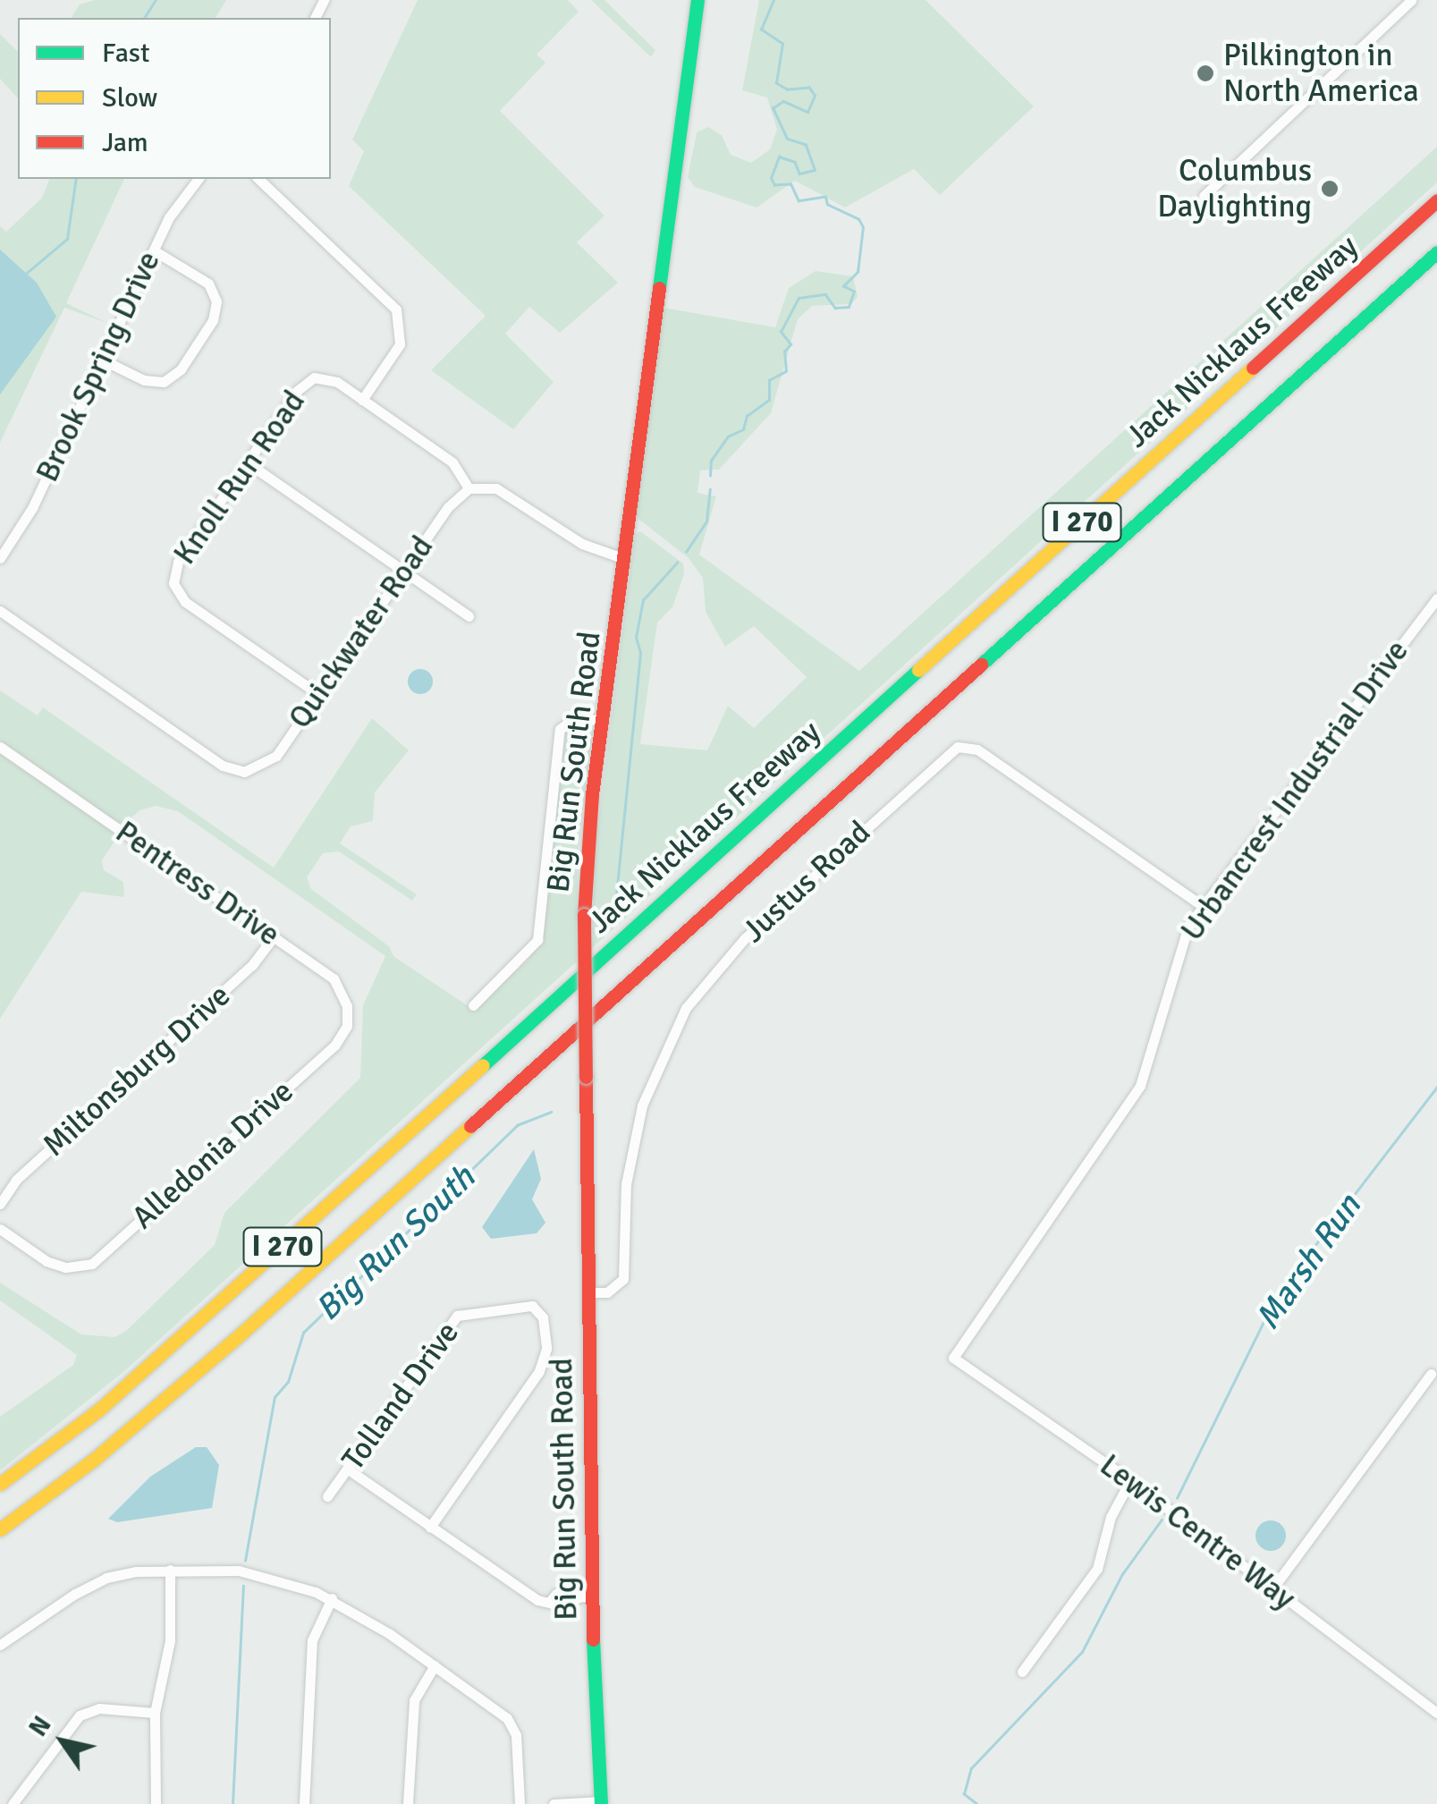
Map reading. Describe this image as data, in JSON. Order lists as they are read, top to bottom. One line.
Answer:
{"streets":{"main road":["Jack Nicklaus Freeway","I 270","Big Run South Road"],"street":["Brook Spring Drive","Knoll Run Road","Quickwater Road","Urbancrest Industrial Drive","Justus Road","Pentress Drive","Miltonsburg Drive","Alledonia Drive","Tolland Drive","Lewis Centre Way"]},"crossings":[["Knoll Run Road","Quickwater Road"],["Big Run South Road","Justus Road"],["Urbancrest Industrial Drive","Justus Road"],["Urbancrest Industrial Drive","Lewis Centre Way"],["Pentress Drive","Miltonsburg Drive"],["Pentress Drive","Alledonia Drive"]],"water":["Big Run South","Marsh Run"],"places":["Pilkington in North America","Columbus Daylighting"],"legend":["Fast","Slow","Jam"],"north":"top left"}
